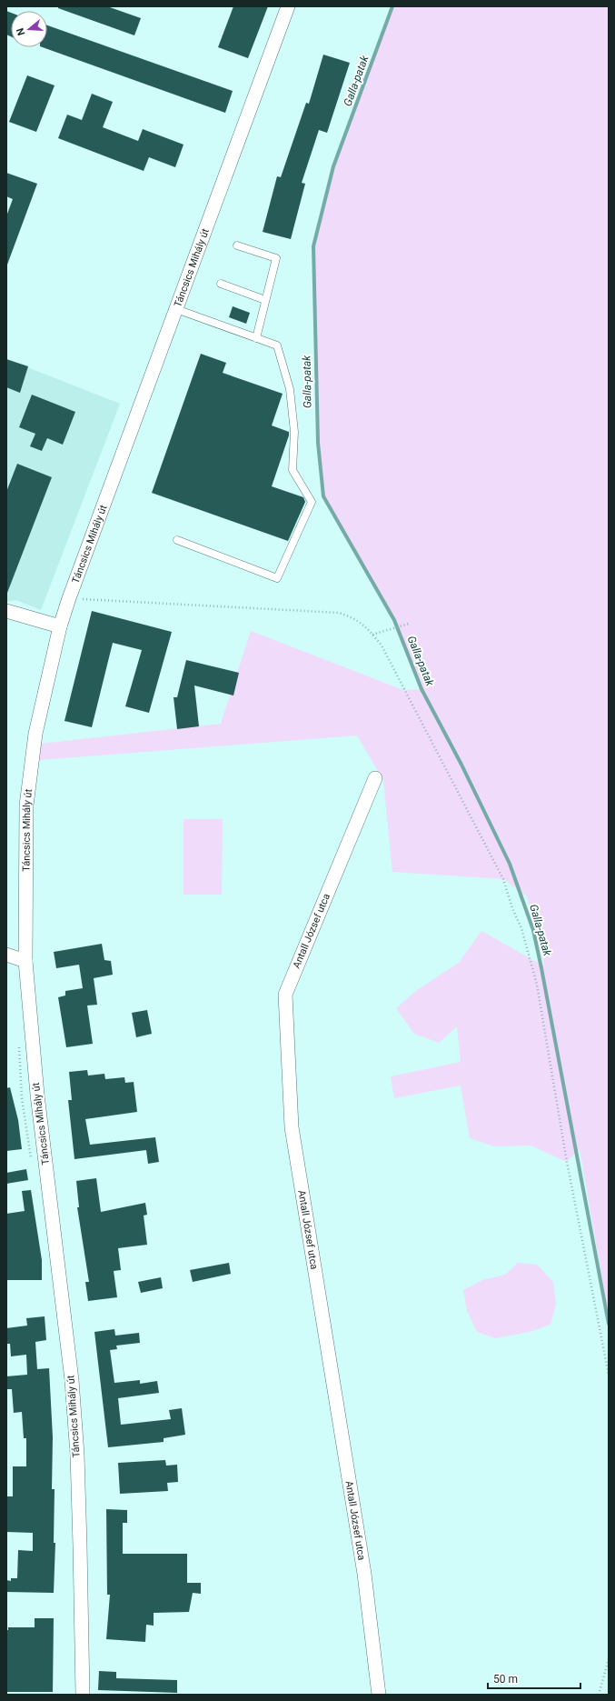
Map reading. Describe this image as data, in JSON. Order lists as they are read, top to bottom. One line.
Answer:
{"streets":{"street":["Táncsics Mihály út","Antall József utca"]},"water":["Galla-patak"],"scale_bar":"50 m","north":"left"}
